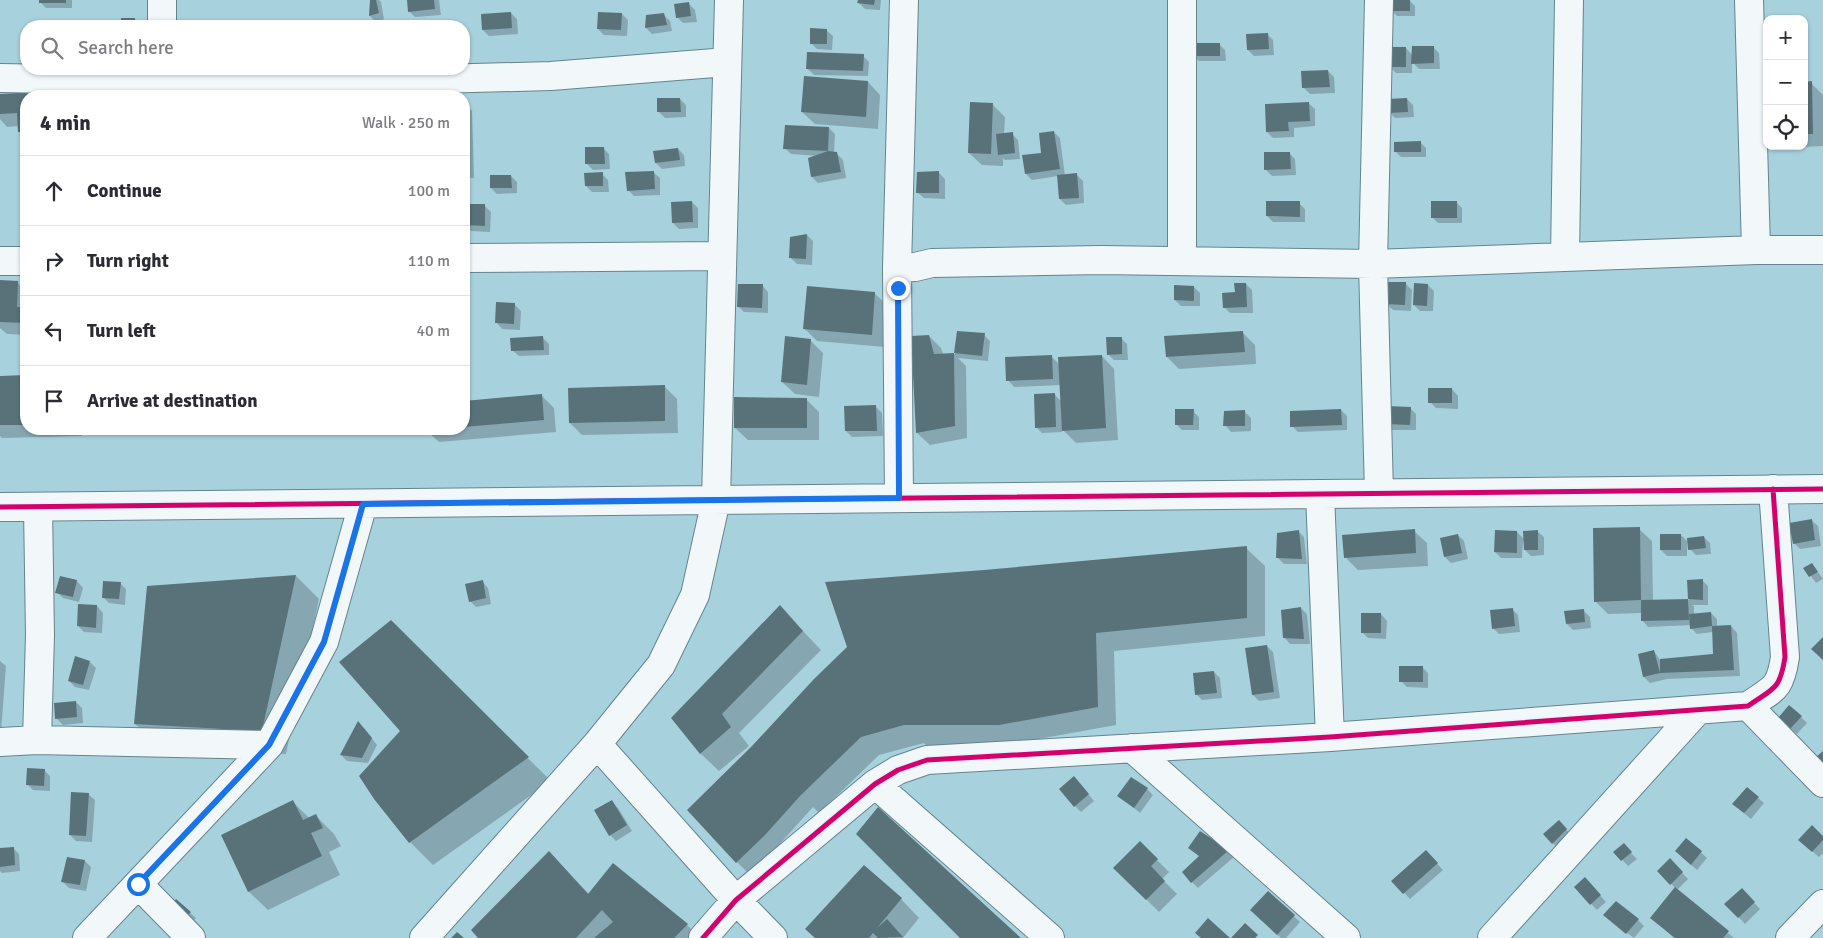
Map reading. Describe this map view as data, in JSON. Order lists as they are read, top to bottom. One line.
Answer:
{"page":{"map_buttons":["+","−"],"search":"Search here","heading":["4 min","Walk · 250 m"],"list":[["Continue","100 m"],["Turn right","110 m"],["Turn left","40 m"],"Arrive at destination"]}}
